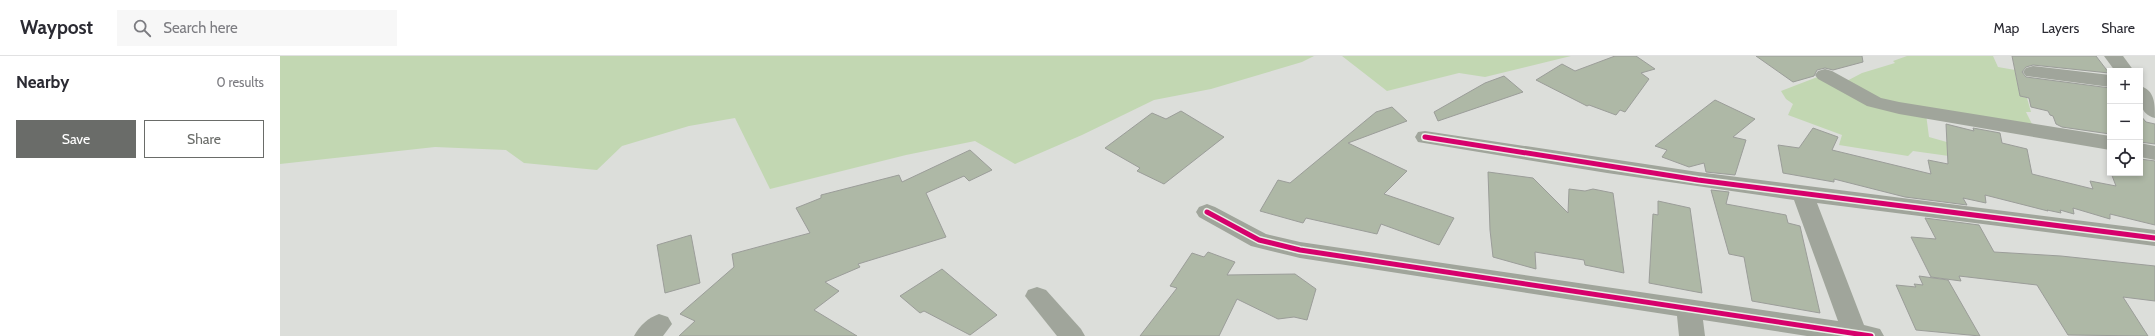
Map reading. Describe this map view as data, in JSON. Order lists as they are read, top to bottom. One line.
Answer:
{"page":{"header":"Waypost","search":"Search here","nav":["Map","Layers","Share"],"heading":["Nearby","0 results"],"map_buttons":["+","−"],"buttons":["Save","Share"]}}
